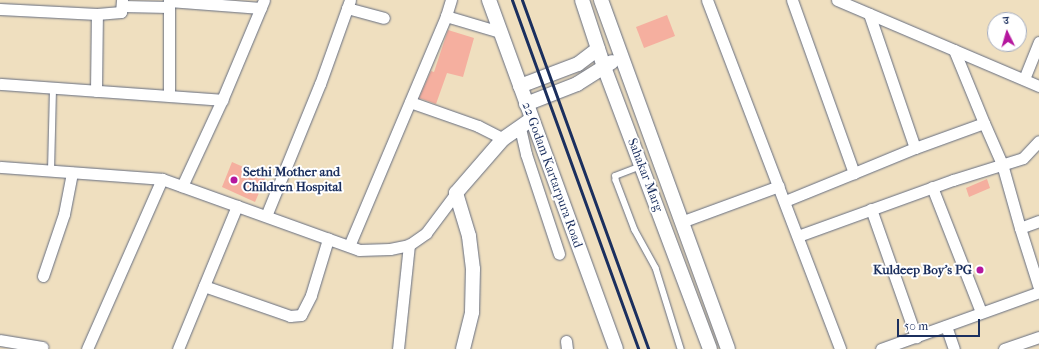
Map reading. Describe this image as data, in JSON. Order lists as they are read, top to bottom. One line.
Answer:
{"streets":{"street":["22 Godam Kartarpura Road","Sahakar Marg"]},"places":["Sethi Mother and Children Hospital","Kuldeep Boy's PG"],"scale_bar":"50 m","north":"top"}
